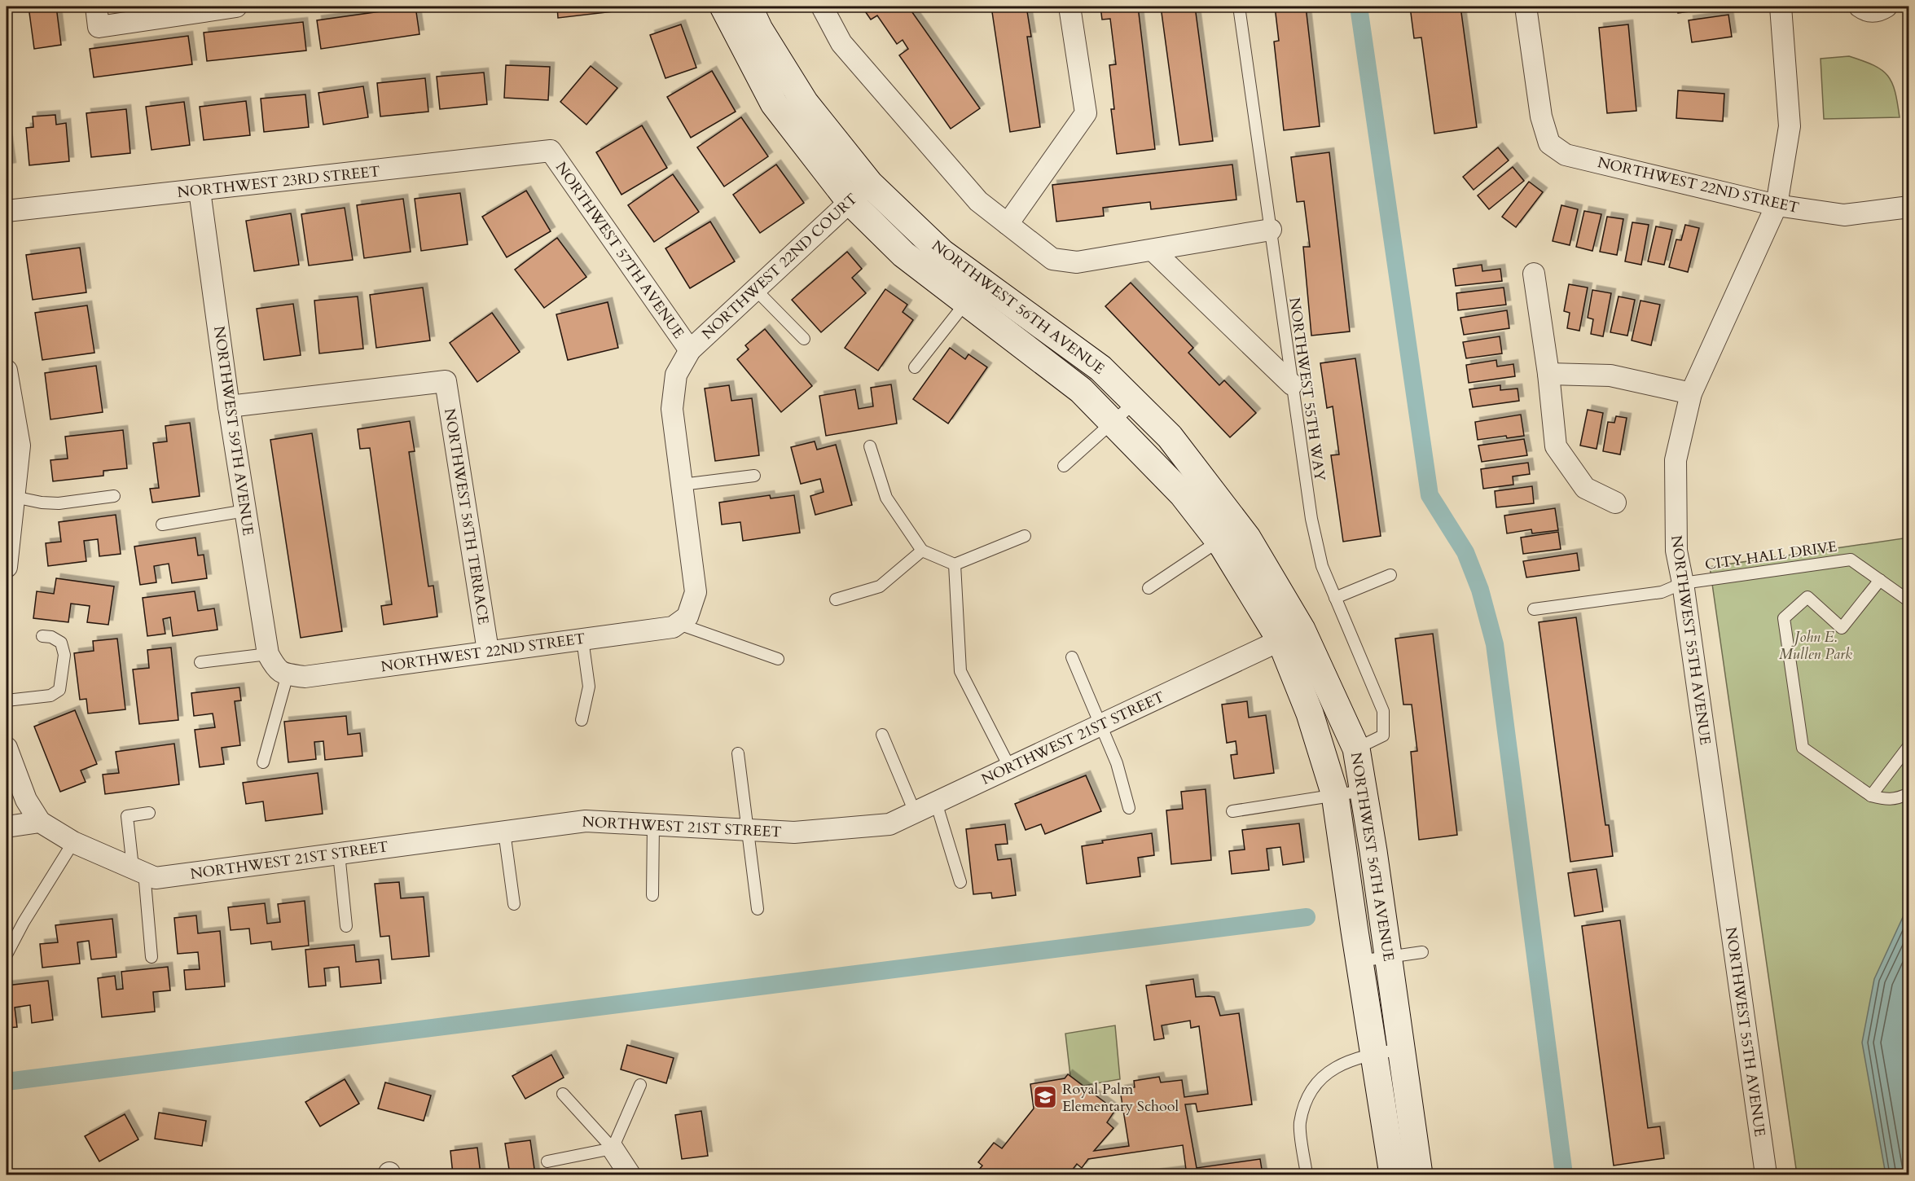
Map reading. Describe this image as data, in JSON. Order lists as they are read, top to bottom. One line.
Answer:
{"streets":{"street":["NORTHWEST 23RD STREET","NORTHWEST 22ND STREET","NORTHWEST 57TH AVENUE","NORTHWEST 22ND COURT","NORTHWEST 56TH AVENUE","NORTHWEST 59TH AVENUE","NORTHWEST 58TH TERRACE","NORTHWEST 55TH AVENUE","NORTHWEST 21ST STREET"],"lane":["NORTHWEST 55TH WAY","CITY HALL DRIVE"]},"crossings":[["NORTHWEST 23RD STREET","NORTHWEST 57TH AVENUE"],["NORTHWEST 23RD STREET","NORTHWEST 59TH AVENUE"],["NORTHWEST 22ND STREET","NORTHWEST 22ND COURT"],["NORTHWEST 22ND STREET","NORTHWEST 59TH AVENUE"],["NORTHWEST 22ND STREET","NORTHWEST 58TH TERRACE"],["NORTHWEST 22ND STREET","NORTHWEST 55TH AVENUE"],["NORTHWEST 57TH AVENUE","NORTHWEST 22ND COURT"],["NORTHWEST 22ND COURT","NORTHWEST 56TH AVENUE"],["NORTHWEST 56TH AVENUE","NORTHWEST 55TH WAY"],["NORTHWEST 56TH AVENUE","NORTHWEST 21ST STREET"],["NORTHWEST 59TH AVENUE","NORTHWEST 58TH TERRACE"],["CITY HALL DRIVE","NORTHWEST 55TH AVENUE"]],"parks":["John E. Mullen Park"],"places":{"school or university":["Royal Palm Elementary School"]}}
